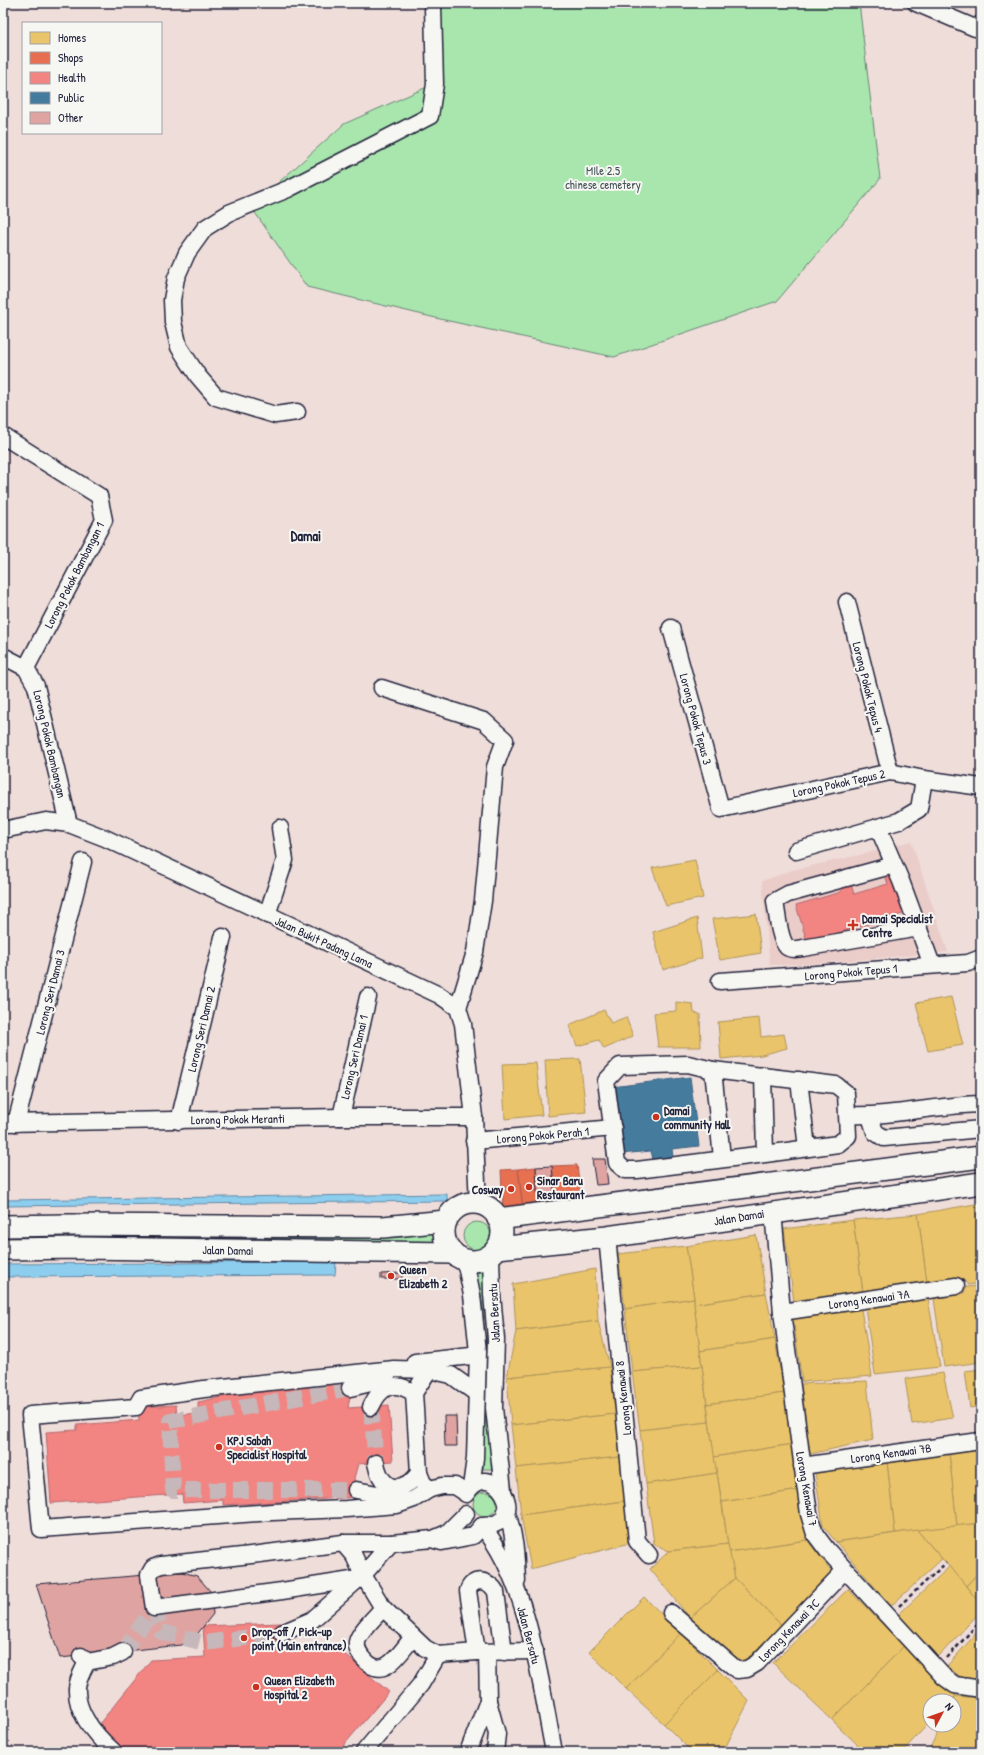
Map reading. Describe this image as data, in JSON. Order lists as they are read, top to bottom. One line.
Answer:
{"streets":{"main road":["Jalan Damai"],"street":["Lorong Pokok Bambangan 1","Lorong Pokok Tepus 4","Lorong Pokok Tepus 3","Lorong Pokok Bambangan","Lorong Pokok Tepus 2","Jalan Bukit Padang Lama","Lorong Pokok Tepus 1","Lorong Seri Damai 3","Lorong Seri Damai 2","Lorong Seri Damai 1","Lorong Pokok Meranti","Lorong Pokok Perah 1","Lorong Kenawai 7A","Jalan Bersatu","Lorong Kenawai 8","Lorong Kenawai 7B","Lorong Kenawai 7","Lorong Kenawai 7C"]},"crossings":[["Lorong Pokok Bambangan 1","Lorong Pokok Bambangan"],["Lorong Pokok Tepus 4","Lorong Pokok Tepus 2"],["Lorong Pokok Tepus 3","Lorong Pokok Tepus 2"],["Lorong Pokok Bambangan","Jalan Bukit Padang Lama"],["Lorong Seri Damai 3","Lorong Pokok Meranti"],["Lorong Seri Damai 2","Lorong Pokok Meranti"],["Lorong Seri Damai 1","Lorong Pokok Meranti"],["Jalan Damai","Jalan Bersatu"],["Jalan Damai","Lorong Kenawai 8"],["Jalan Damai","Lorong Kenawai 7"],["Lorong Kenawai 7A","Lorong Kenawai 7"],["Lorong Kenawai 7B","Lorong Kenawai 7"],["Lorong Kenawai 7","Lorong Kenawai 7C"]],"districts":["Damai"],"parks":["MIle 2.5 chinese cemetery"],"places":{"health":["Damai Specialist Centre"],"other":["Damai community Hall","Sinar Baru Restaurant","Cosway","Queen Elizabeth 2","KPJ Sabah Specialist Hospital","Drop-off / Pick-up point (Main entrance)","Queen Elizabeth Hospital 2"]},"legend":["Homes","Shops","Health","Public","Other"],"north":"top right"}
